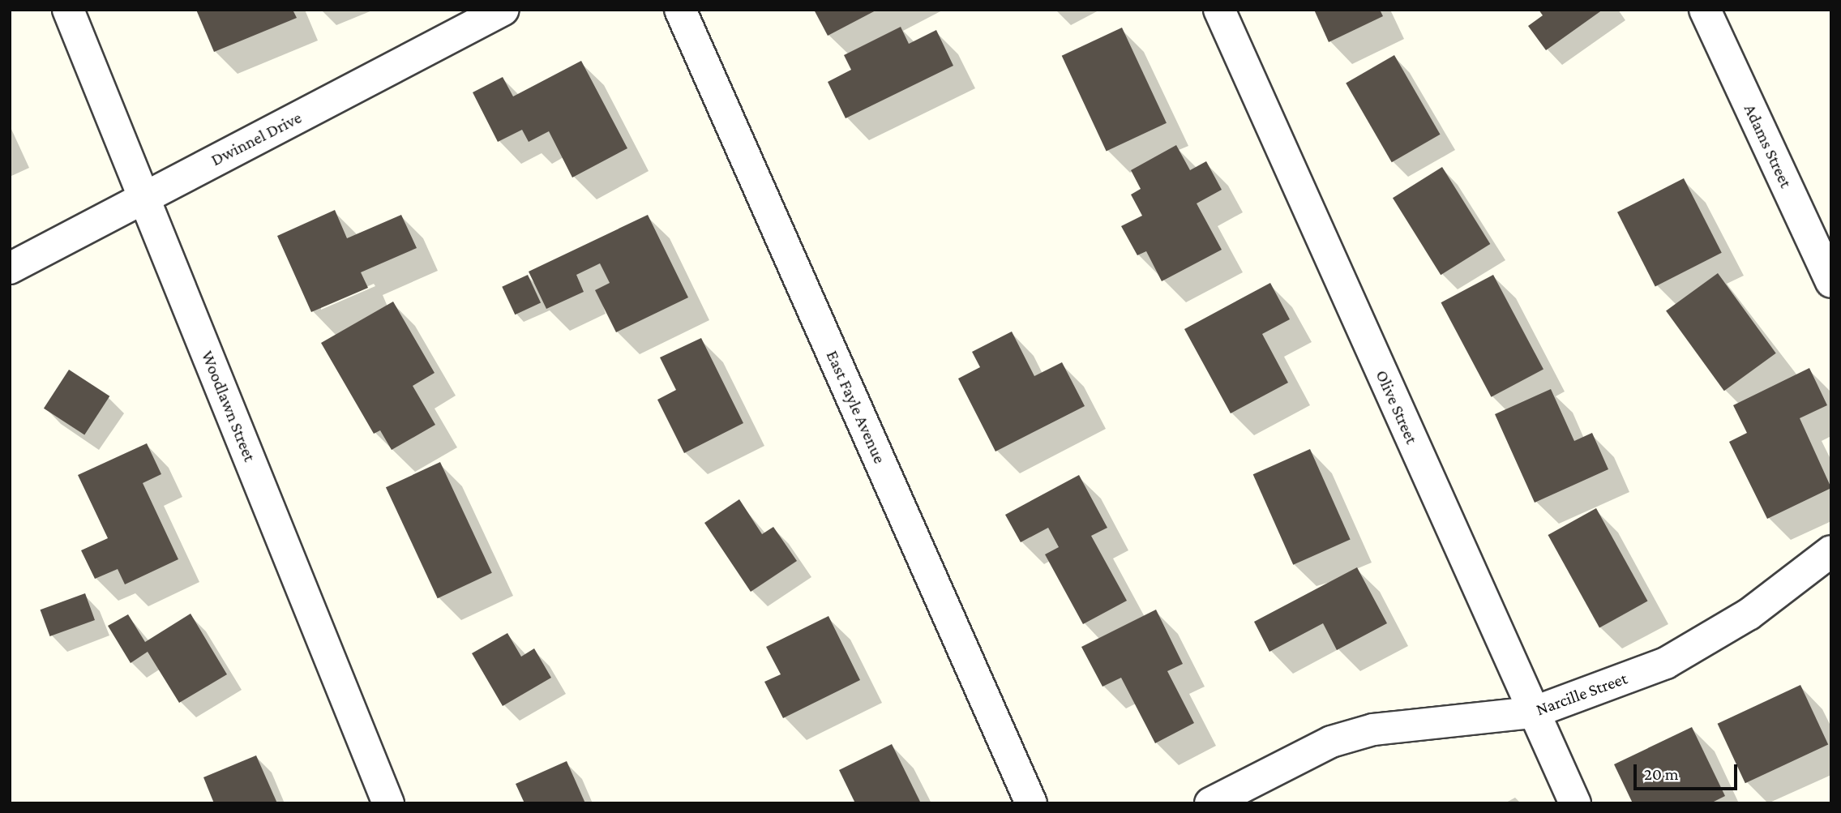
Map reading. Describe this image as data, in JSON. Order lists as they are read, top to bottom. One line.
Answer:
{"streets":{"street":["Dwinnel Drive","Adams Street","Woodlawn Street","East Fayle Avenue","Olive Street","Narcille Street"]},"crossings":[["Dwinnel Drive","Woodlawn Street"],["Olive Street","Narcille Street"]],"scale_bar":"20 m"}
